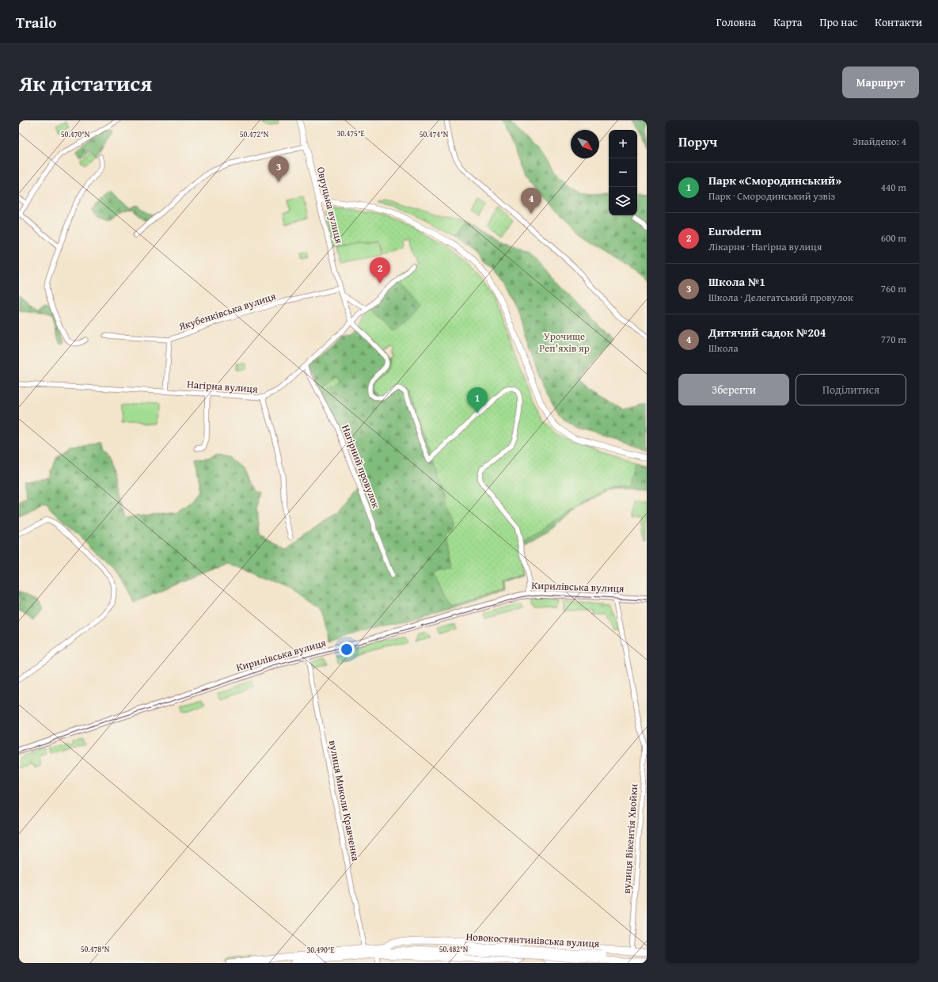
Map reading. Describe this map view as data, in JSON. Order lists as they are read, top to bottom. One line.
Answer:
{"streets":{"main road":["Кирилівська вулиця","Новокостянтинівська вулиця"],"street":["Овруцька вулиця","Якубенківська вулиця","Нагірна вулиця","Нагірний провулок","вулиця Миколи Кравченка","вулиця Вікентія Хвойки"]},"crossings":[["Овруцька вулиця","Якубенківська вулиця"],["Овруцька вулиця","Нагірна вулиця"],["Якубенківська вулиця","Нагірна вулиця"],["Нагірна вулиця","Нагірний провулок"],["Кирилівська вулиця","вулиця Миколи Кравченка"],["Кирилівська вулиця","вулиця Вікентія Хвойки"],["вулиця Миколи Кравченка","Новокостянтинівська вулиця"]],"parks":["Урочище Реп'яхів яр"],"north":"bottom right","page":{"header":"Trailo","nav":["Головна","Карта","Про нас","Контакти"],"title":"Як дістатися","buttons":["Маршрут",["Зберегти","Поділитися"]],"heading":["Поруч","Знайдено: 4"],"map_buttons":["+","−"],"pins":["3","4","2","1"],"list":[{"mark":"1","name":"Парк «Смородинський»","note":"Парк · Смородинський узвіз","value":"440 m"},{"mark":"2","name":"Euroderm","note":"Лікарня · Нагірна вулиця","value":"600 m"},{"mark":"3","name":"Школа №1","note":"Школа · Делегатський провулок","value":"760 m"},{"mark":"4","name":"Дитячий садок №204","note":"Школа","value":"770 m"}]},"coordinates":["30.475°E","50.470°N","50.472°N","50.474°N","50.478°N","50.482°N","30.490°E"]}
